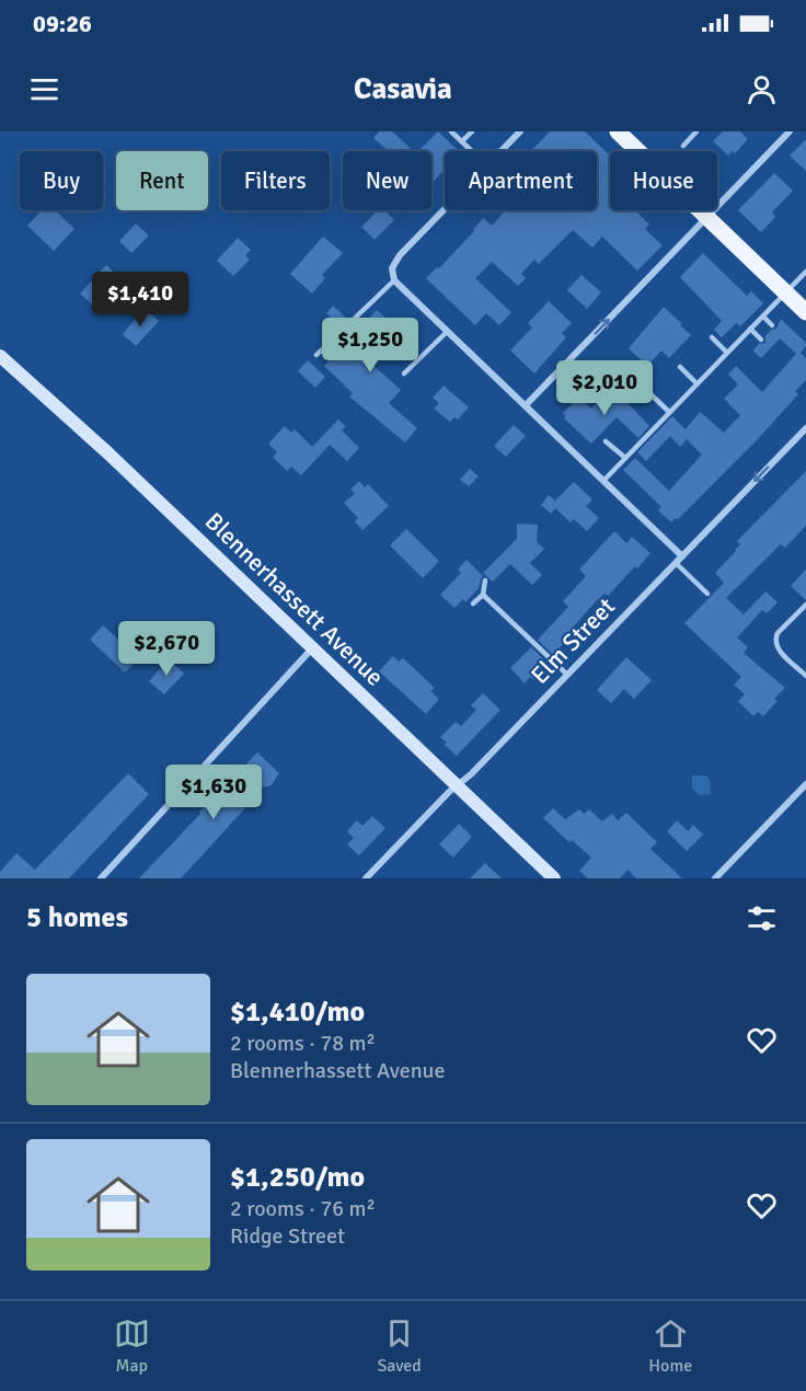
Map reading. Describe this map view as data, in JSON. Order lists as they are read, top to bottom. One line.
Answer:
{"streets":{"street":["Blennerhassett Avenue","Elm Street"]},"crossings":[["Blennerhassett Avenue","Elm Street"]],"page":{"status":"09:26","header":"Casavia","chip":["Buy","Rent","Filters","New","Apartment","House"],"price":["$1,410","$1,250","$2,010","$2,670","$1,630"],"heading":"5 homes","list":[{"name":"$1,410/mo","note":"2 rooms · 78 m² · Blennerhassett Avenue"},{"name":"$1,250/mo","note":"2 rooms · 76 m² · Ridge Street"}],"tabs":["Map","Saved","Home"]}}
